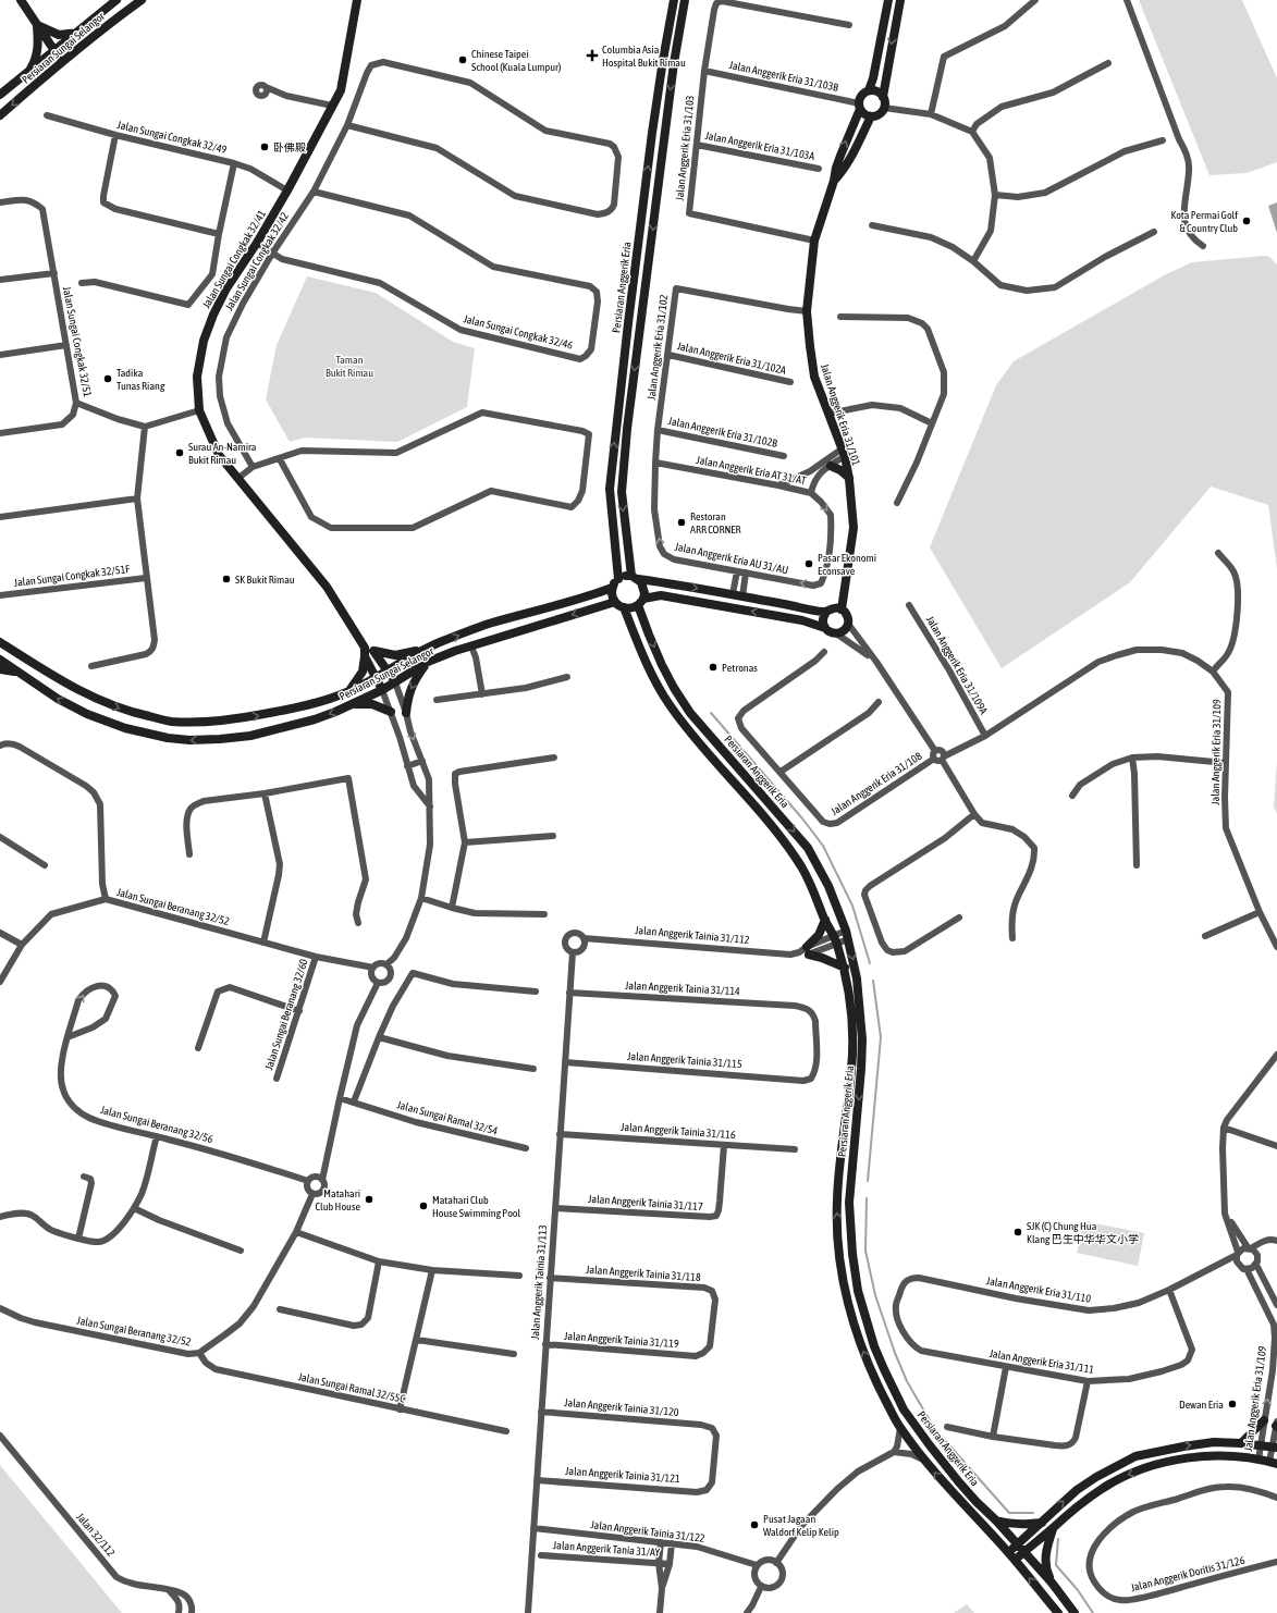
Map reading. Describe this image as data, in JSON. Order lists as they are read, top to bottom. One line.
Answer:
{"streets":{"main road":["Persiaran Sungai Selangor","Jalan Sungai Congkak 32/41","Persiaran Anggerik Eria","Jalan Anggerik Eria 31/101"],"street":["Jalan Anggerik Eria 31/103B","Jalan Sungai Congkak 32/49","Jalan Anggerik Eria 31/103A","Jalan Anggerik Eria 31/103","Jalan Sungai Congkak 32/42","Jalan Sungai Congkak 32/46","Jalan Sungai Congkak 32/51","Jalan Anggerik Eria 31/102","Jalan Anggerik Eria 31/102A","Jalan Anggerik Eria 31/102B","Jalan Anggerik Eria AT 31/AT","Jalan Anggerik Eria AU 31/AU","Jalan Sungai Congkak 32/51F","Jalan Anggerik Eria 31/109A","Jalan Anggerik Eria 31/109","Jalan Anggerik Eria 31/108","Jalan Sungai Beranang 32/52","Jalan Anggerik Tainia 31/112","Jalan Anggerik Tainia 31/114","Jalan Sungai Beranang 32/60","Jalan Anggerik Tainia 31/115","Jalan Sungai Ramal 32/54","Jalan Sungai Beranang 32/56","Jalan Anggerik Tainia 31/116","Jalan Anggerik Tainia 31/117","Jalan Anggerik Tainia 31/118","Jalan Anggerik Tainia 31/113","Jalan Anggerik Eria 31/110","Jalan Anggerik Tainia 31/119","Jalan Anggerik Eria 31/111","Jalan Sungai Ramal 32/55C","Jalan Anggerik Tainia 31/120","Jalan Anggerik Tainia 31/121","Jalan Anggerik Tainia 31/122","Jalan 32/112","Jalan Anggerik Tania 31/AY","Jalan Anggerik Doritis 31/126"]},"crossings":[["Persiaran Sungai Selangor","Jalan Sungai Congkak 32/41"],["Persiaran Sungai Selangor","Persiaran Anggerik Eria"],["Jalan Anggerik Eria 31/103B","Jalan Anggerik Eria 31/103"],["Jalan Anggerik Eria 31/103B","Jalan Anggerik Eria 31/101"],["Jalan Sungai Congkak 32/49","Jalan Sungai Congkak 32/41"],["Jalan Anggerik Eria 31/103A","Jalan Anggerik Eria 31/103"],["Jalan Anggerik Eria 31/103","Jalan Anggerik Eria 31/101"],["Jalan Sungai Congkak 32/42","Jalan Sungai Congkak 32/46"],["Persiaran Anggerik Eria","Jalan Anggerik Tainia 31/112"],["Jalan Anggerik Eria 31/102","Jalan Anggerik Eria 31/102A"],["Jalan Anggerik Eria 31/102","Jalan Anggerik Eria 31/101"],["Jalan Anggerik Eria 31/102","Jalan Anggerik Eria 31/102B"],["Jalan Anggerik Eria 31/102","Jalan Anggerik Eria AT 31/AT"],["Jalan Anggerik Eria 31/102","Jalan Anggerik Eria AU 31/AU"],["Jalan Anggerik Eria AT 31/AT","Jalan Anggerik Eria AU 31/AU"],["Jalan Anggerik Eria 31/109A","Jalan Anggerik Eria 31/109"],["Jalan Anggerik Eria 31/109","Jalan Anggerik Eria 31/110"],["Jalan Sungai Beranang 32/52","Jalan Sungai Beranang 32/60"],["Jalan Sungai Beranang 32/52","Jalan Sungai Beranang 32/56"],["Jalan Sungai Beranang 32/52","Jalan Sungai Ramal 32/55C"],["Jalan Anggerik Tainia 31/112","Jalan Anggerik Tainia 31/113"],["Jalan Anggerik Tainia 31/114","Jalan Anggerik Tainia 31/115"],["Jalan Anggerik Tainia 31/114","Jalan Anggerik Tainia 31/113"],["Jalan Anggerik Tainia 31/115","Jalan Anggerik Tainia 31/113"],["Jalan Anggerik Tainia 31/116","Jalan Anggerik Tainia 31/117"],["Jalan Anggerik Tainia 31/116","Jalan Anggerik Tainia 31/113"],["Jalan Anggerik Tainia 31/117","Jalan Anggerik Tainia 31/113"],["Jalan Anggerik Tainia 31/118","Jalan Anggerik Tainia 31/113"],["Jalan Anggerik Tainia 31/118","Jalan Anggerik Tainia 31/119"],["Jalan Anggerik Tainia 31/113","Jalan Anggerik Tainia 31/119"],["Jalan Anggerik Tainia 31/113","Jalan Anggerik Tainia 31/120"],["Jalan Anggerik Tainia 31/113","Jalan Anggerik Tainia 31/121"],["Jalan Anggerik Tainia 31/113","Jalan Anggerik Tainia 31/122"],["Jalan Anggerik Eria 31/110","Jalan Anggerik Eria 31/111"],["Jalan Anggerik Tainia 31/120","Jalan Anggerik Tainia 31/121"]],"parks":["Taman Bukit Rimau"],"places":{"health":["Columbia Asia Hospital Bukit Rimau"],"other":["Chinese Taipei School (Kuala Lumpur)","卧佛殿","Kota Permai Golf & Country Club","Tadika Tunas Riang","Surau An-Namira Bukit Rimau","Restoran ARR CORNER","Pasar Ekonomi Econsave","SK Bukit Rimau","Petronas","Matahari Club House","Matahari Club House Swimming Pool","SJK (C) Chung Hua Klang 巴生中华华文小学","Dewan Eria","Pusat Jagaan Waldorf Kelip Kelip"]}}
